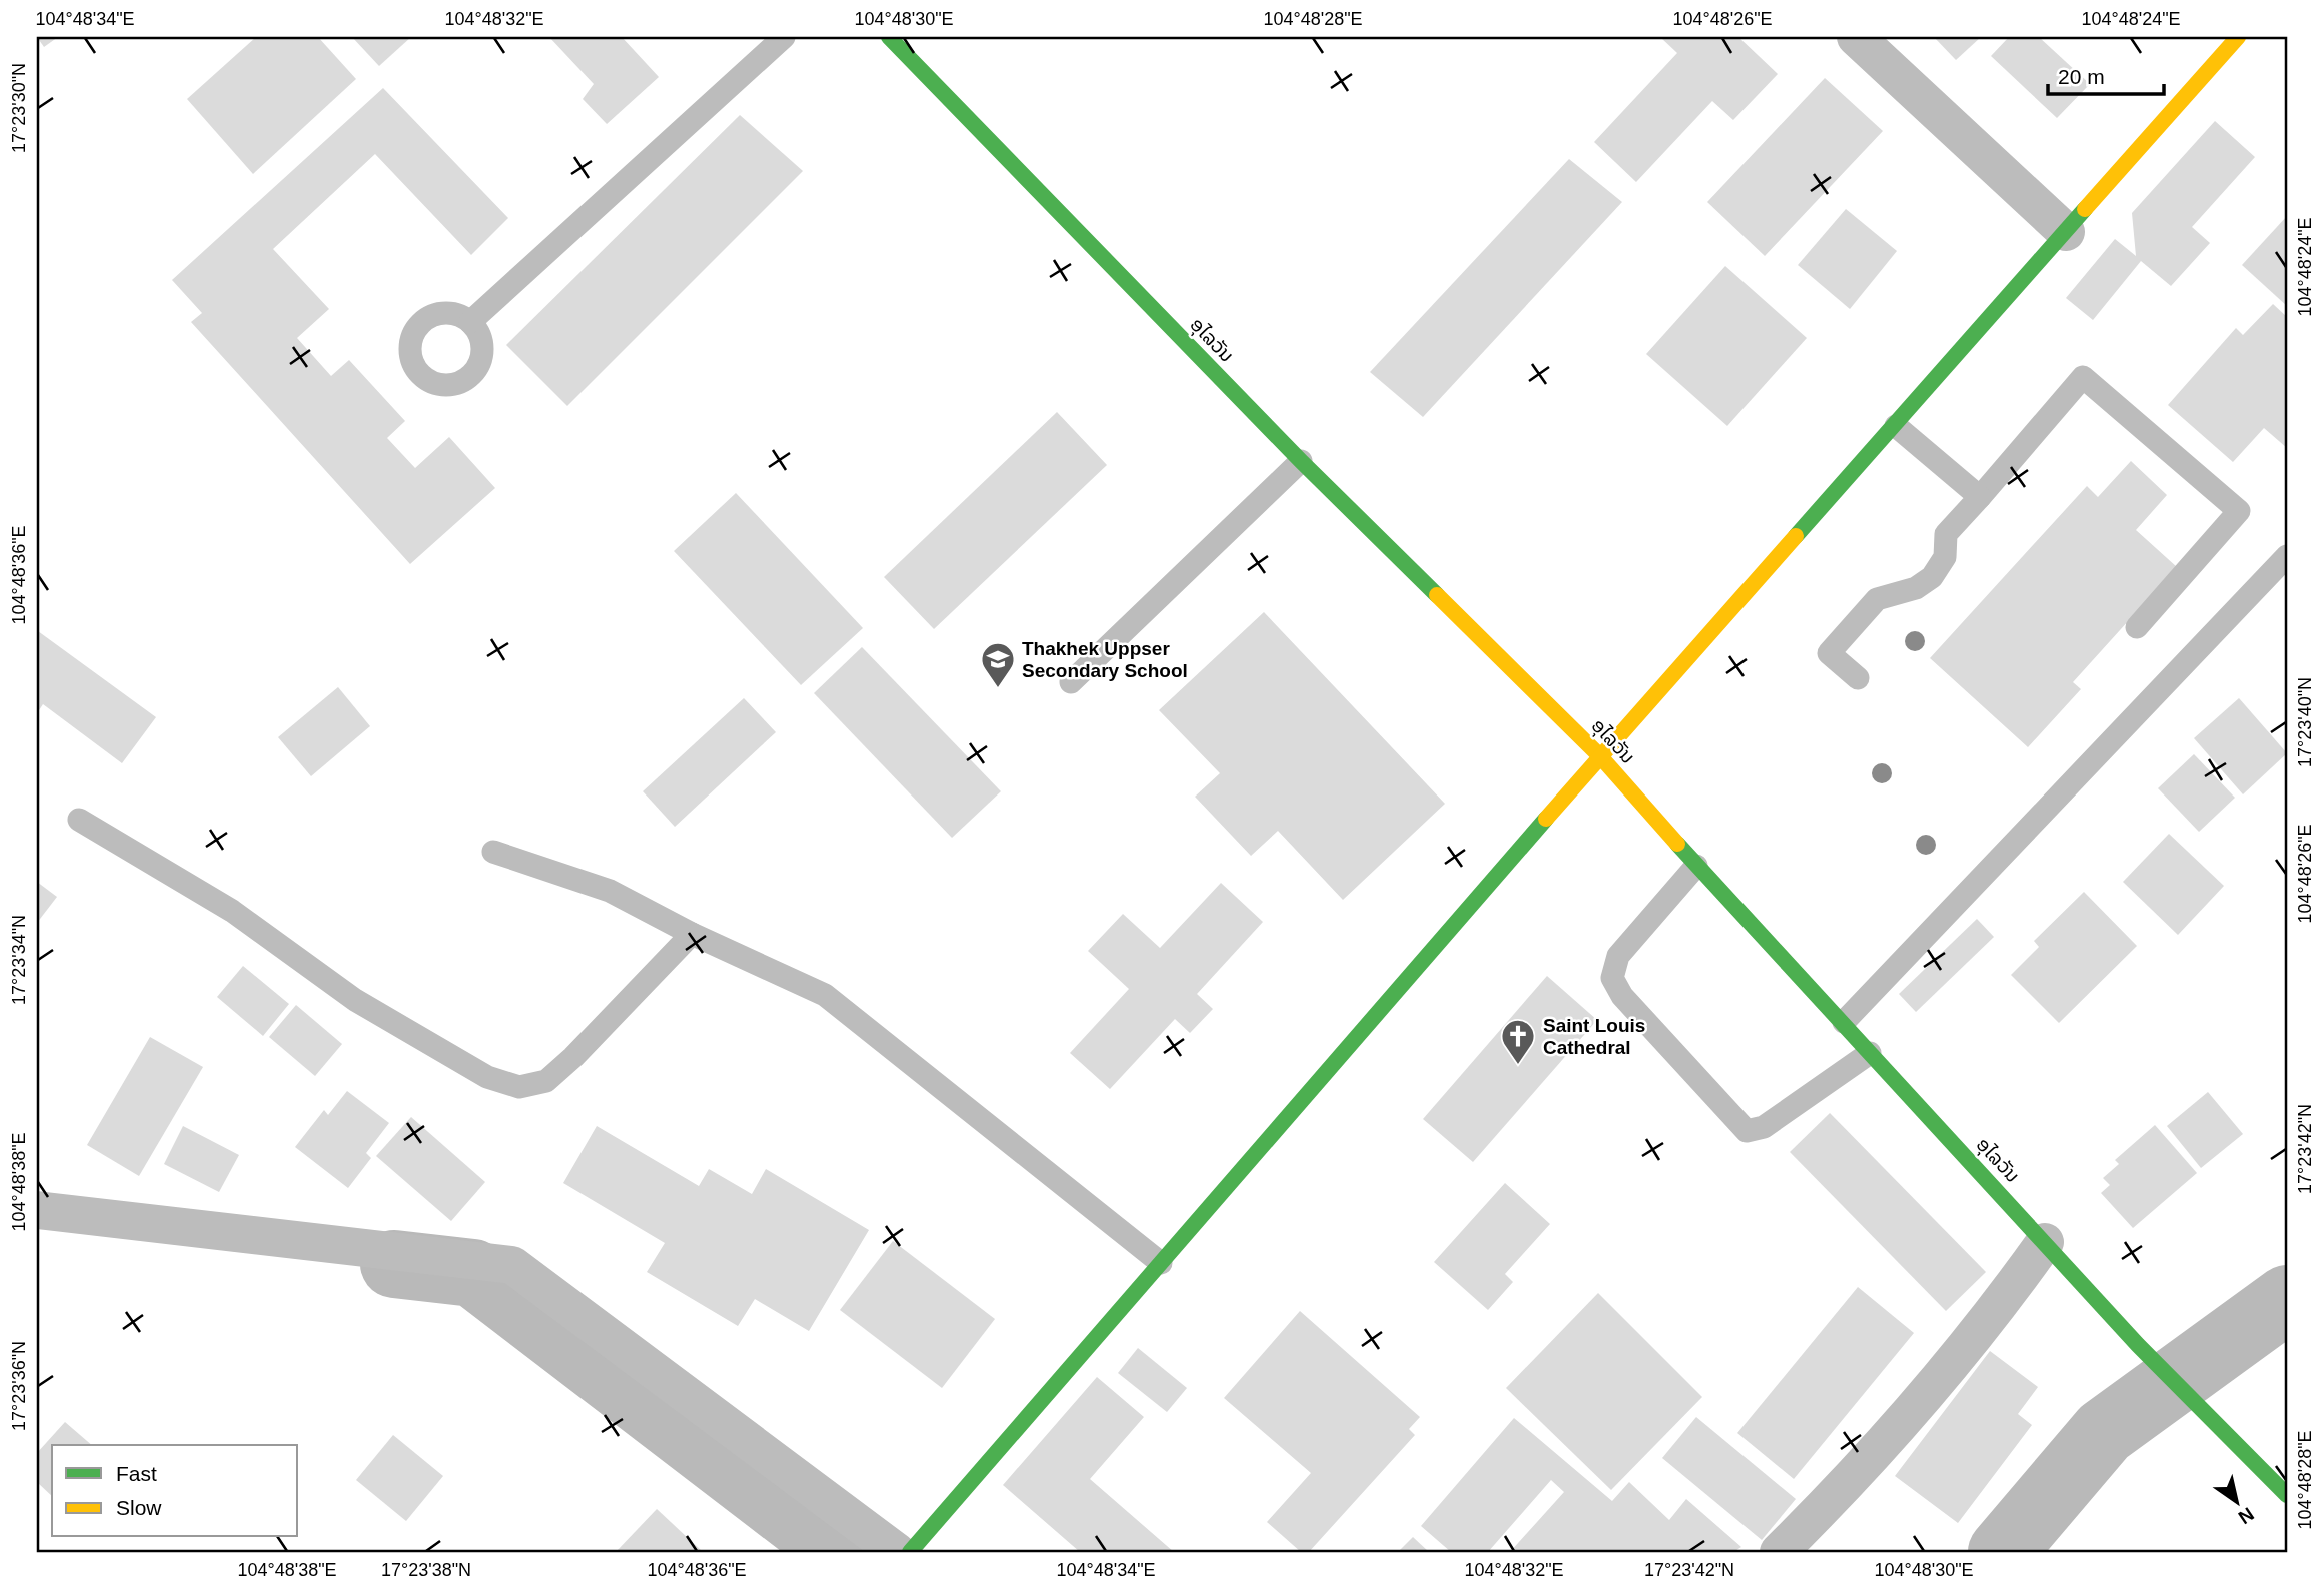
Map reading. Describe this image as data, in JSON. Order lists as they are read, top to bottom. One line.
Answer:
{"streets":{"street":["ອຸໄລວັນ"]},"places":{"school or university":["Thakhek Uppser Secondary School"],"church":["Saint Louis Cathedral"]},"legend":["Fast","Slow"],"scale_bar":"20 m","north":"bottom right","coordinates":["104°48'34\"E","104°48'32\"E","104°48'30\"E","104°48'28\"E","104°48'26\"E","104°48'24\"E","17°23'30\"N","104°48'36\"E","17°23'40\"N","17°23'34\"N","17°23'42\"N","104°48'38\"E","17°23'36\"N","17°23'38\"N"]}
